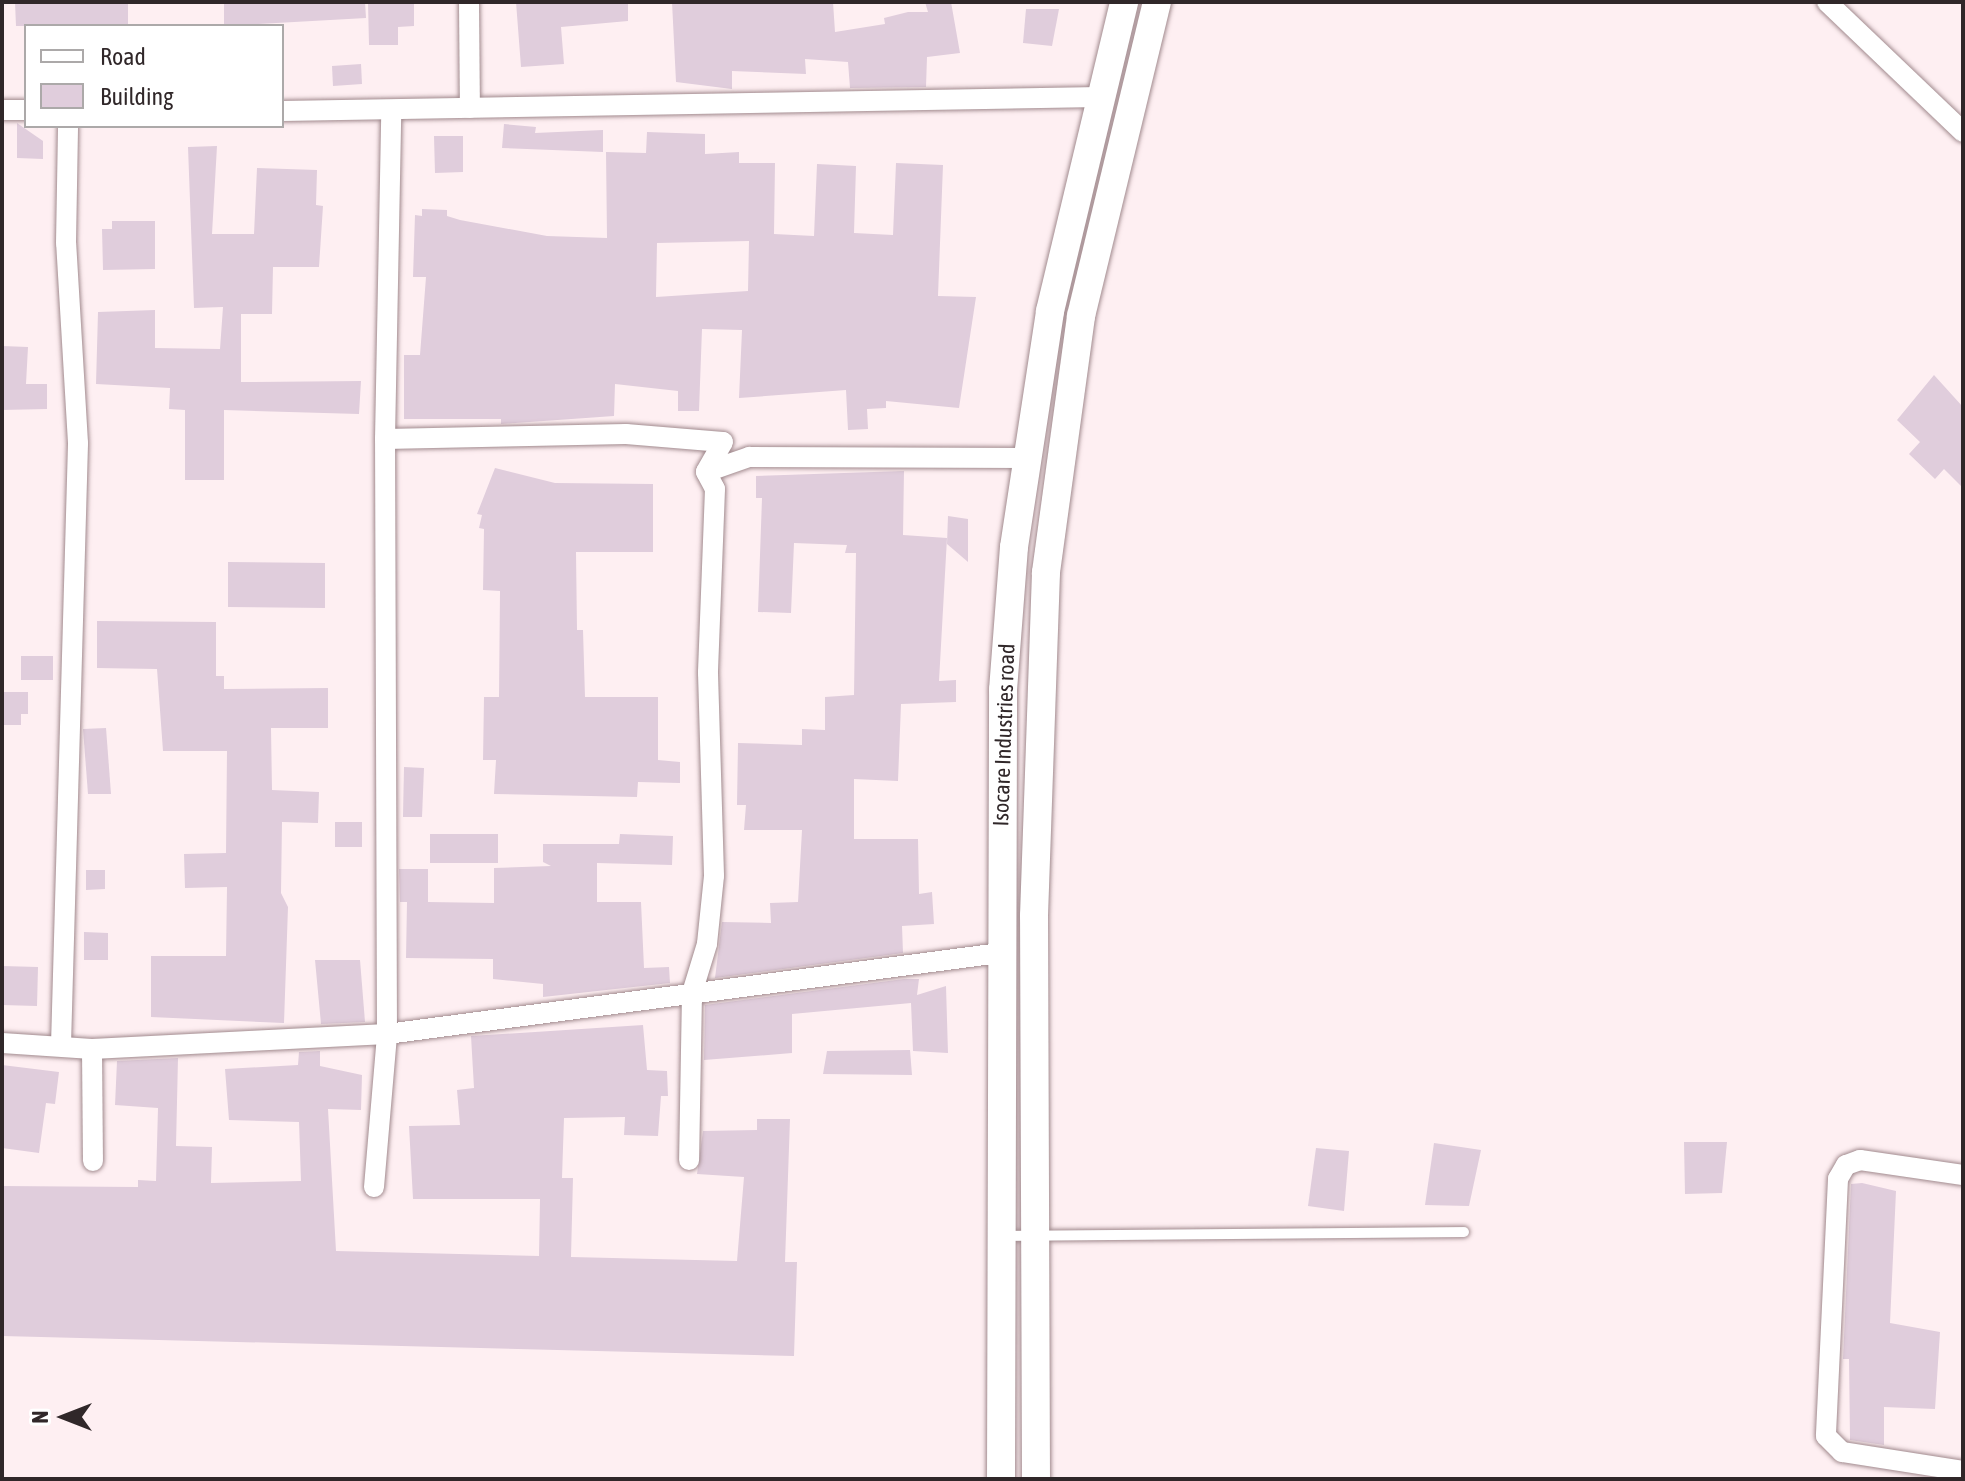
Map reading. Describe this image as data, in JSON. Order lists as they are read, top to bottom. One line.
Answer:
{"streets":{"street":["Isocare Industries road"]},"legend":["Road","Building"],"north":"left"}
